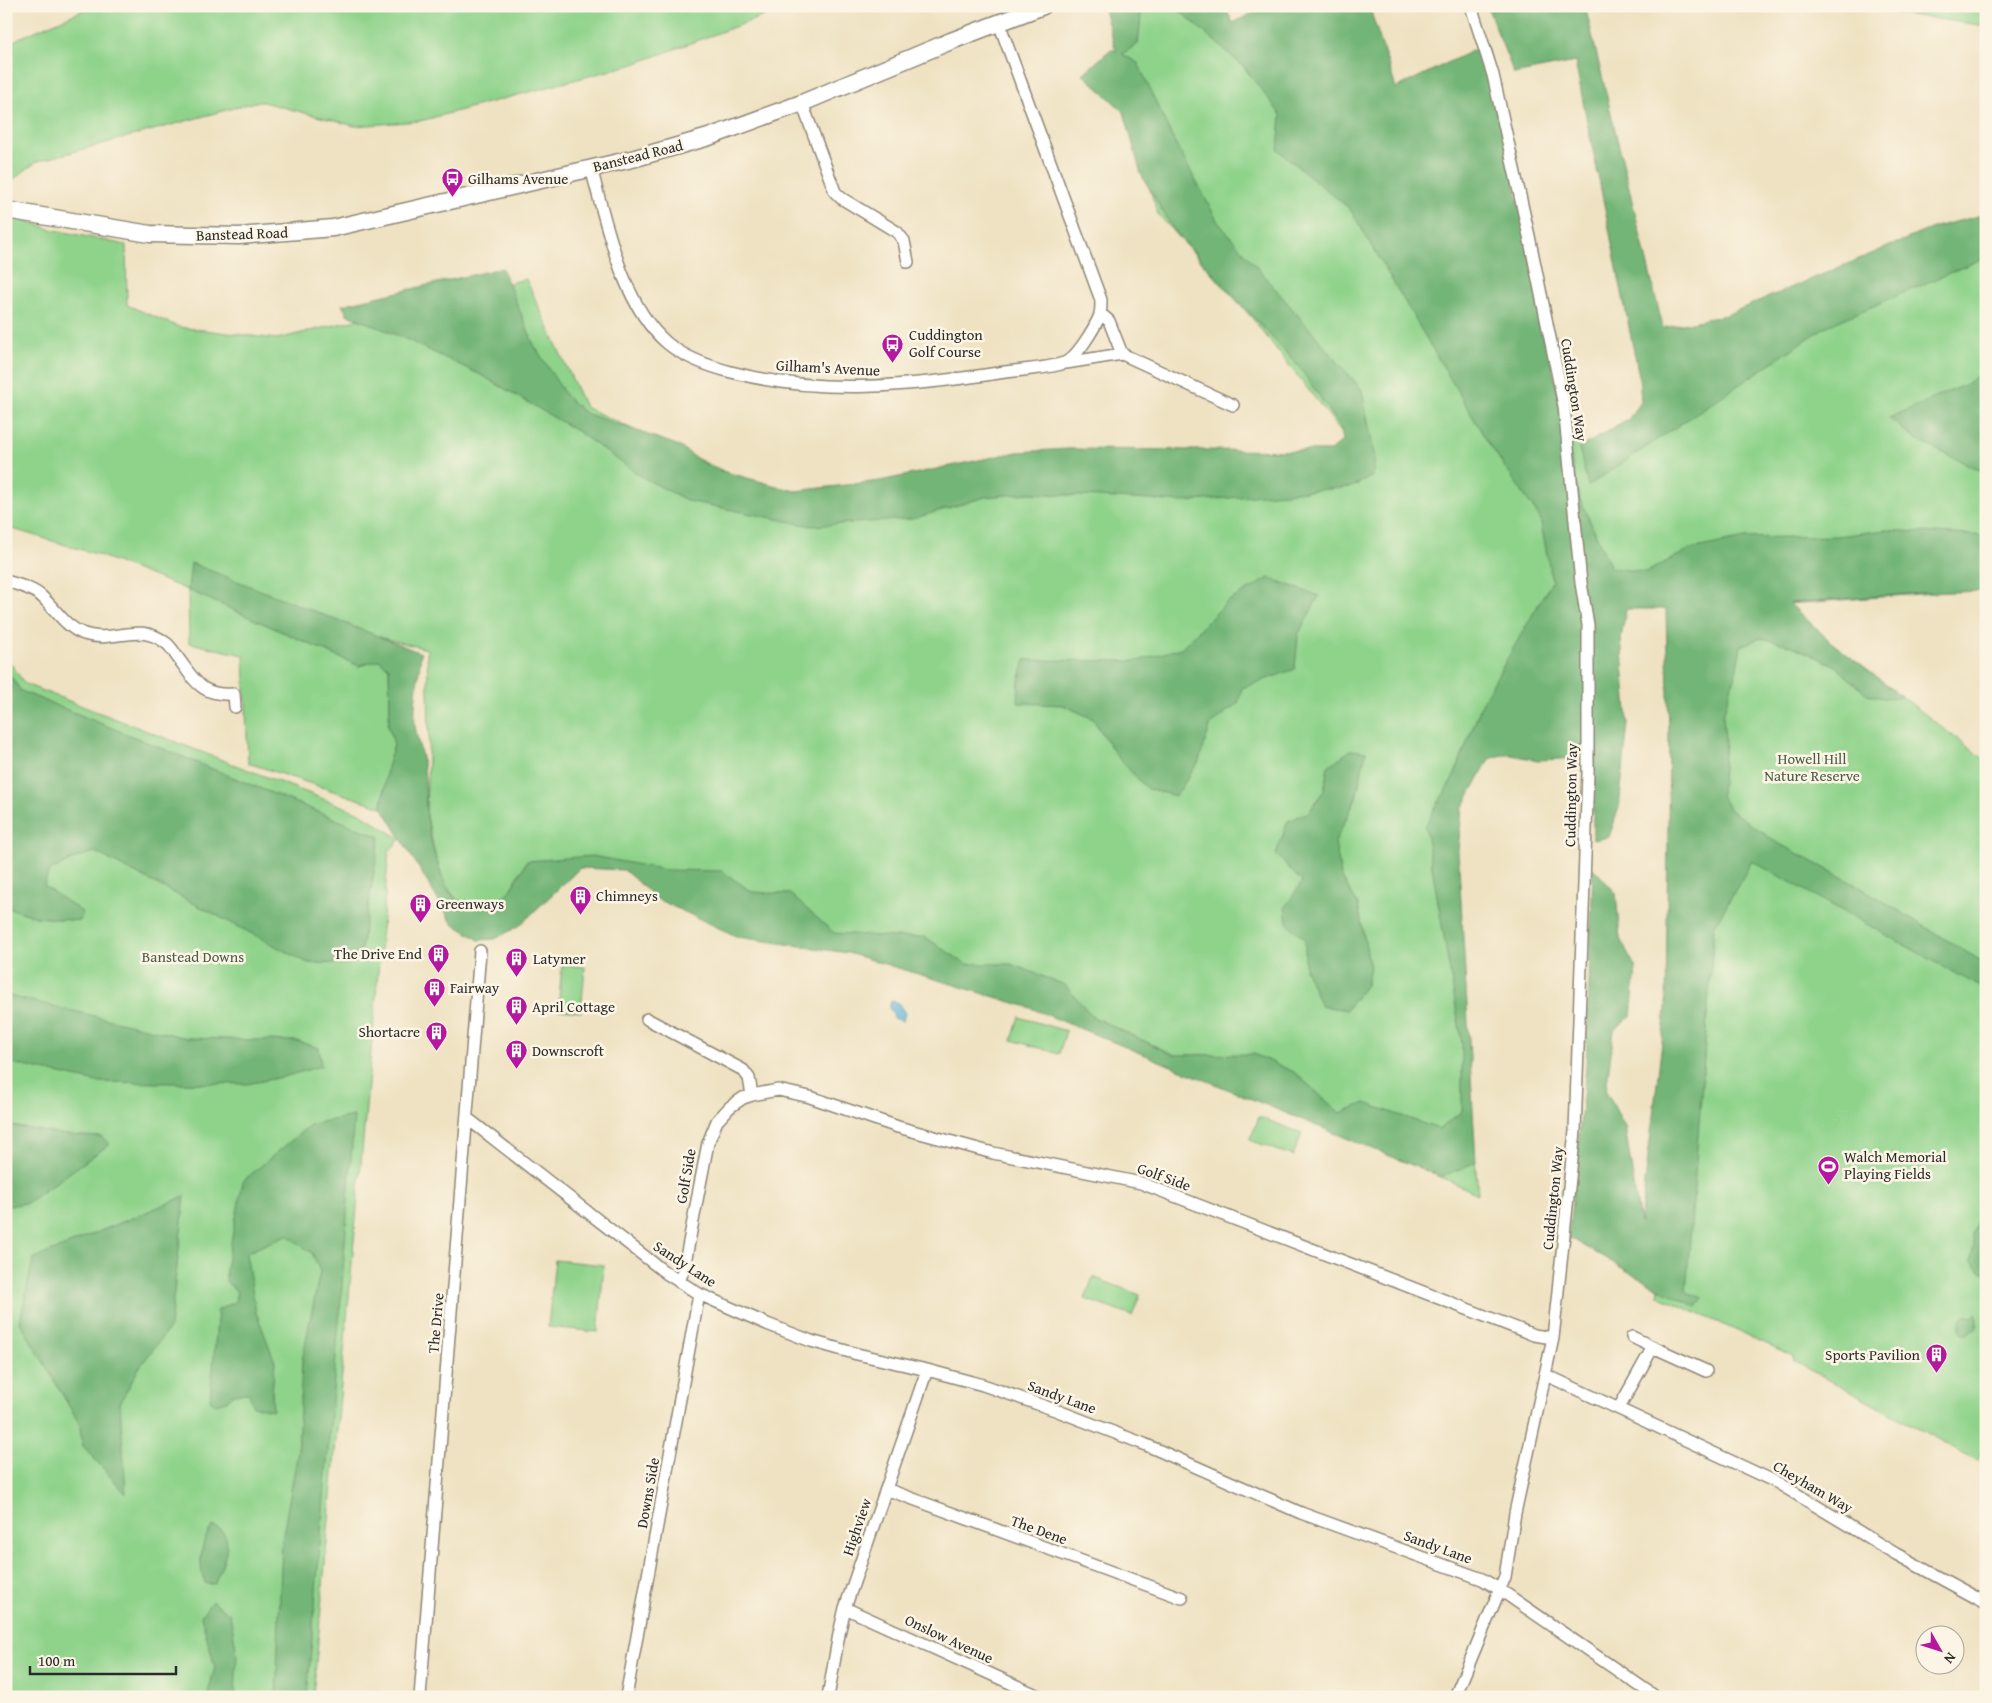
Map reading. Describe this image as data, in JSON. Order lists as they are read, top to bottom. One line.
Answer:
{"streets":{"street":["Banstead Road","Gilham's Avenue","Cuddington Way","Golf Side","Sandy Lane","The Drive","Cheyham Way","Downs Side","Highview","The Dene","Onslow Avenue"]},"crossings":[["Banstead Road","Gilham's Avenue"],["Cuddington Way","Golf Side"],["Cuddington Way","Sandy Lane"],["Cuddington Way","Cheyham Way"],["Golf Side","Sandy Lane"],["Sandy Lane","The Drive"],["Sandy Lane","Downs Side"],["Sandy Lane","Highview"],["Highview","The Dene"],["Highview","Onslow Avenue"]],"parks":["Howell Hill Nature Reserve","Banstead Downs"],"places":{"bus stop":["Gilhams Avenue","Cuddington Golf Course"],"building":["Chimneys","Greenways","The Drive End","Latymer","Fairway","April Cottage","Shortacre","Downscroft","Sports Pavilion"],"sports":["Walch Memorial Playing Fields"]},"scale_bar":"100 m","north":"bottom right"}
